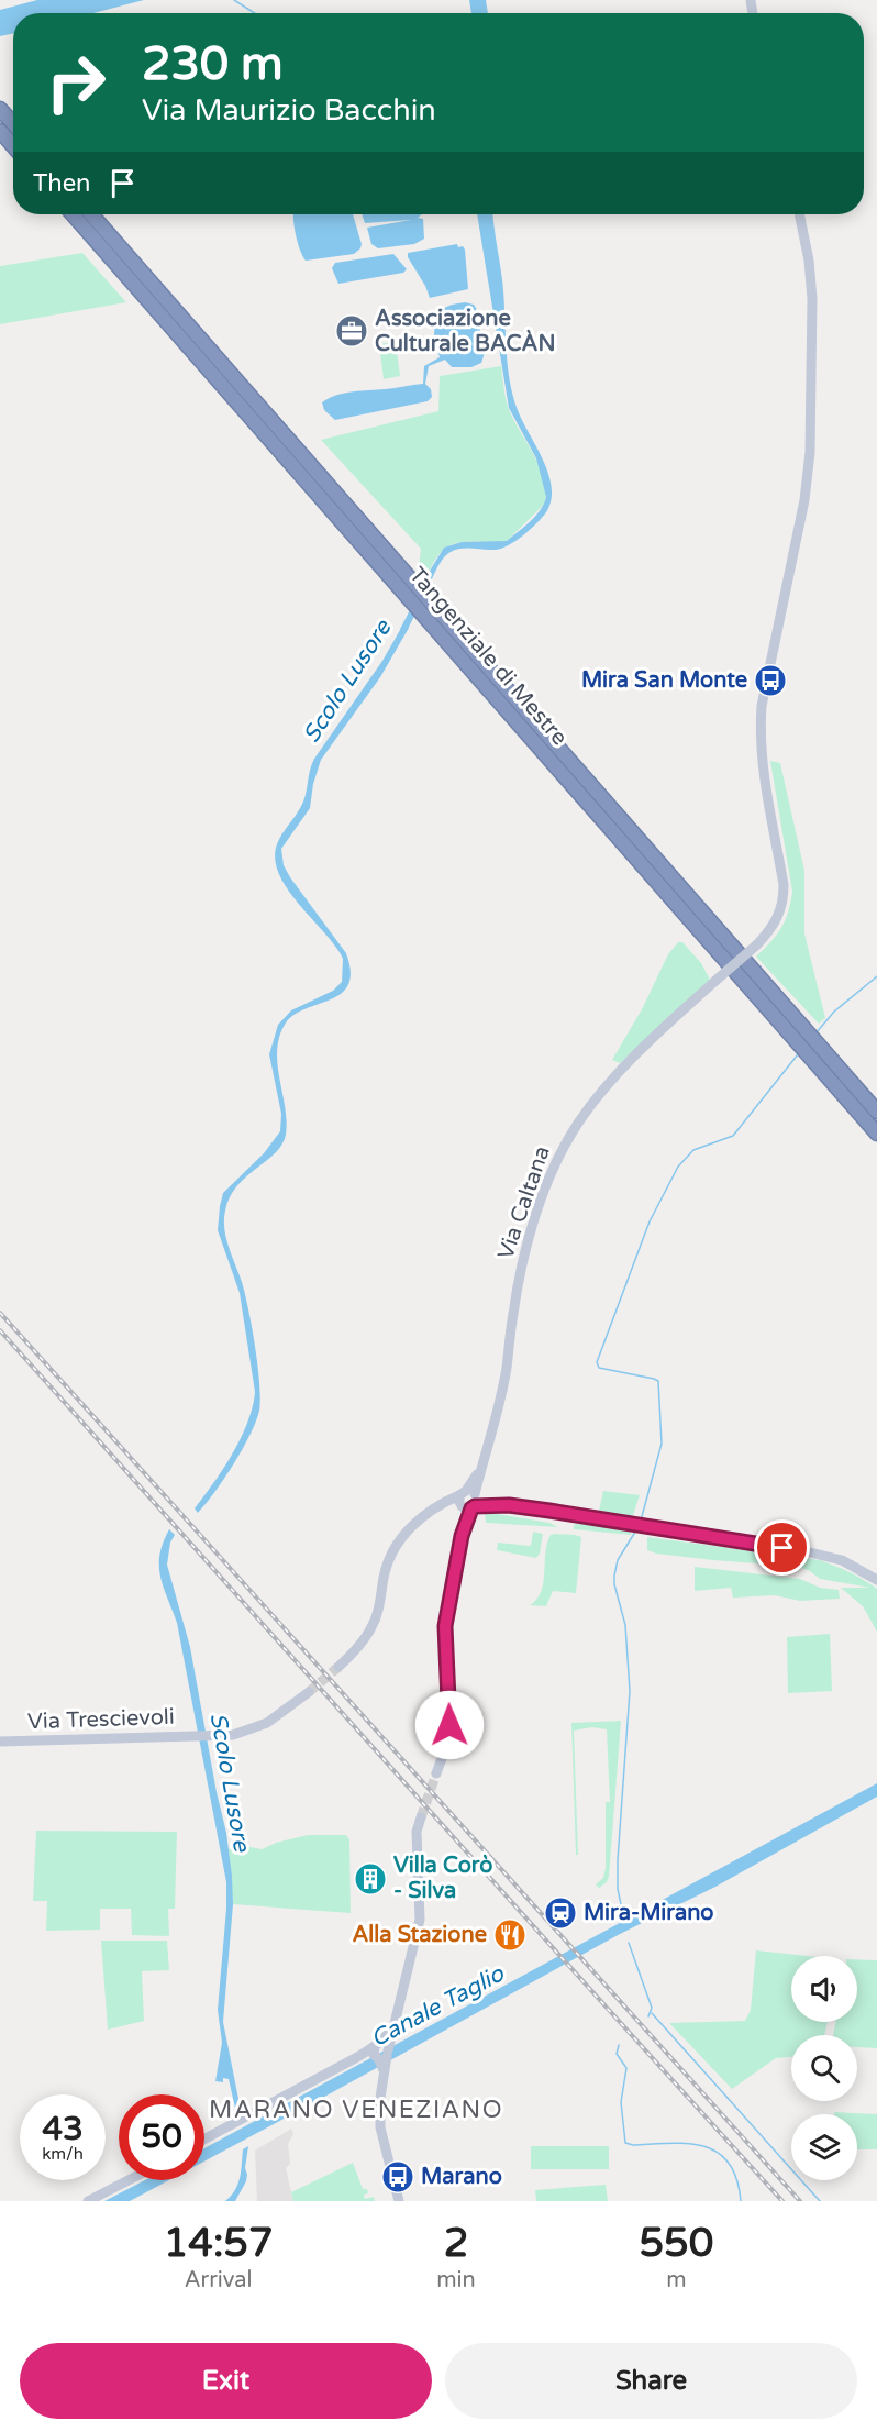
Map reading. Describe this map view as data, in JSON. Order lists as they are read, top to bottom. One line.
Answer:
{"streets":{"highway":["Tangenziale di Mestre"],"main road":["Via Caltana","Via Trescievoli"]},"districts":["MARANO VENEZIANO"],"water":["Scolo Lusore","Canale Taglio"],"places":{"office":["Associazione Culturale BACÀN"],"bus stop":["Mira San Monte","Marano"],"building":["Villa Corò - Silva"],"station":["Mira-Mirano"],"restaurant":["Alla Stazione"]},"page":{"turn":["230 m","Via Maurizio Bacchin"],"then":"Then","speed":"43 km/h","limit":"50","eta":["14:57","Arrival","2","min","550","m"],"buttons":["Exit","Share"]}}
